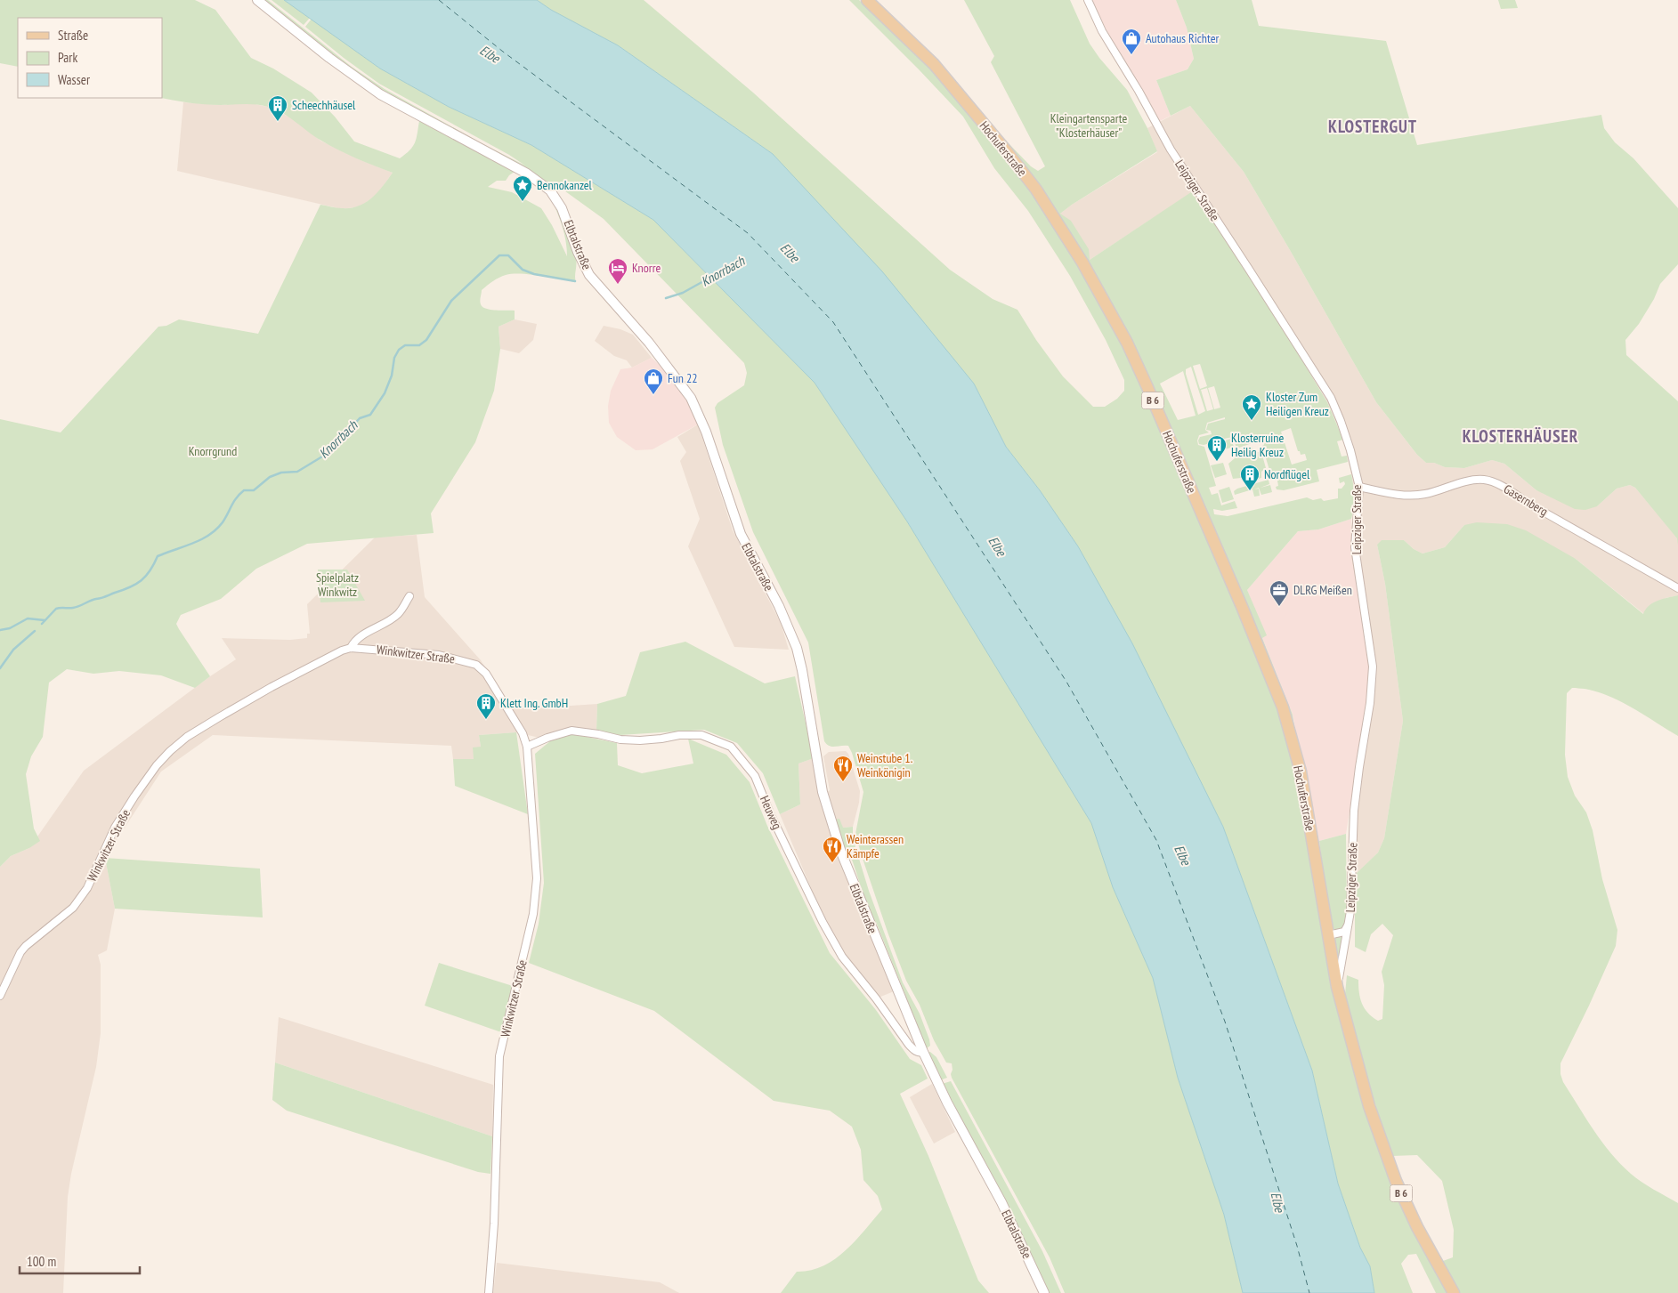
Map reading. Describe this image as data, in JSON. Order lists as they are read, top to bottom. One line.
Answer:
{"streets":{"main road":["Hochuferstraße","B 6"],"street":["Leipziger Straße","Elbtalstraße","Gasernberg","Winkwitzer Straße","Heuweg"]},"crossings":[["Hochuferstraße","Leipziger Straße"],["Hochuferstraße","B 6"],["Leipziger Straße","B 6"],["Leipziger Straße","Gasernberg"],["Elbtalstraße","Heuweg"],["Winkwitzer Straße","Heuweg"]],"districts":["KLOSTERGUT","KLOSTERHÄUSER"],"water":["Elbe","Knorrbach"],"parks":["Kleingartensparte \"Klosterhäuser\"","Knorrgrund","Spielplatz Winkwitz"],"places":{"shop":["Autohaus Richter","Fun 22"],"building":["Scheechhäusel","Klosterruine Heilig Kreuz","Nordflügel","Klett Ing. GmbH"],"place":["Bennokanzel","Kloster Zum Heiligen Kreuz"],"hotel":["Knorre"],"office":["DLRG Meißen"],"restaurant":["Weinstube 1. Weinkönigin","Weinterassen Kämpfe"]},"legend":["Straße","Park","Wasser"],"scale_bar":"100 m"}
